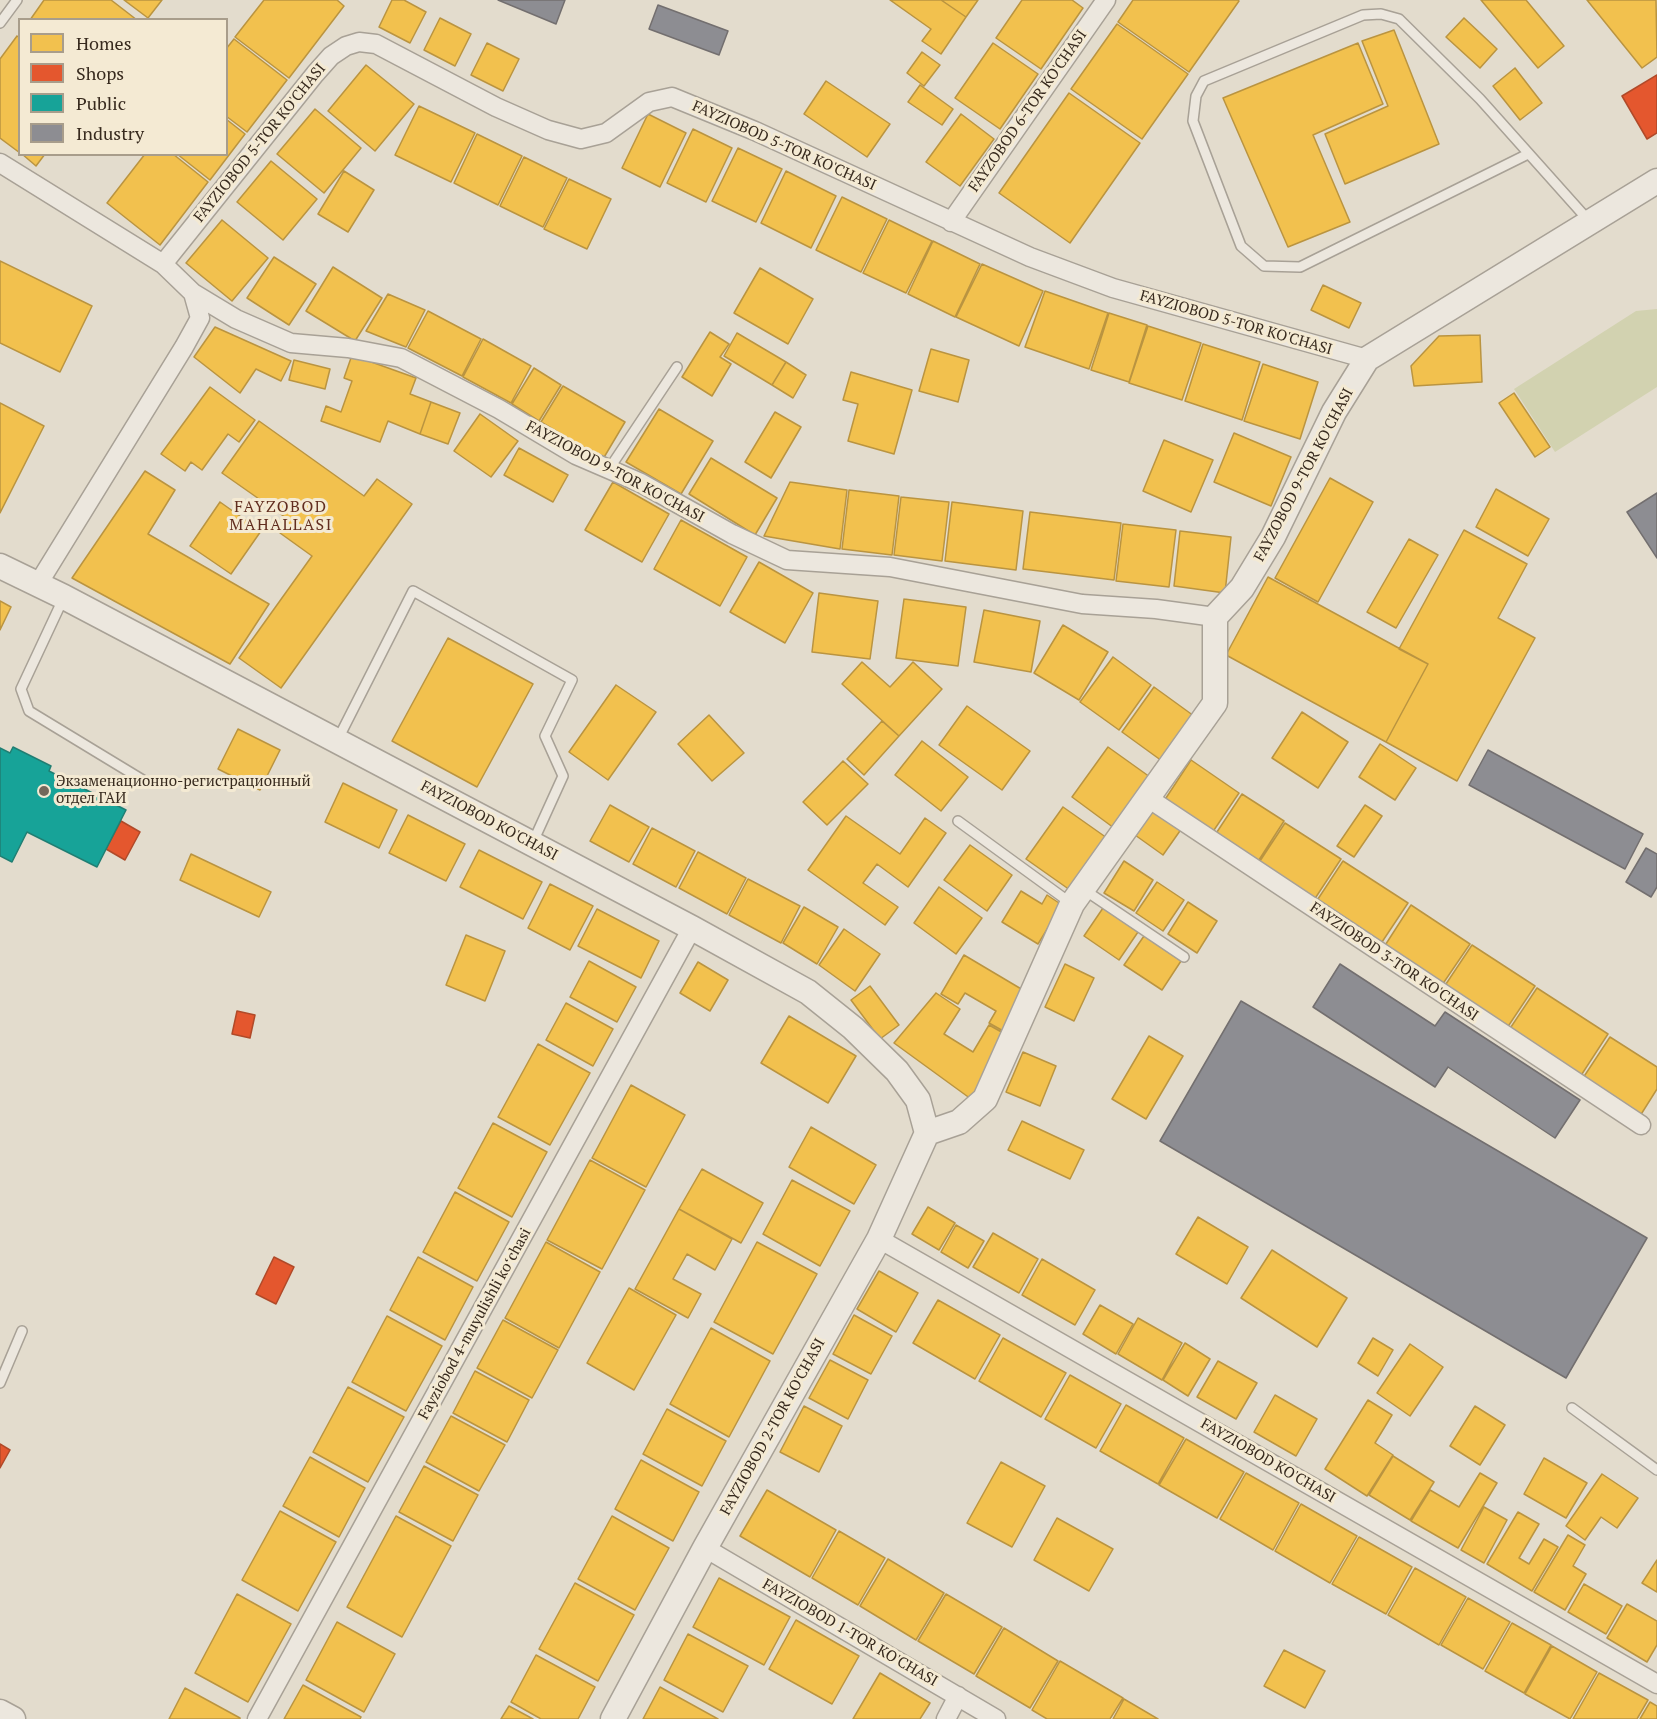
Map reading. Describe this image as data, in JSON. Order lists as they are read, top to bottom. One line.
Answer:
{"streets":{"street":["FAYZOBOD 6-TOR KO'CHASI","FAYZIOBOD 5-TOR KO'CHASI","FAYZIOBOD 9-TOR KO'CHASI","FAYZOBOD 9-TOR KO'CHASI","FAYZIOBOD KO'CHASI","FAYZIOBOD 3-TOR KO'CHASI","Fayziobod 4-muyulishli koʻchasi","FAYZIOBOD 2-TOR KO'CHASI","FAYZIOBOD 1-TOR KO'CHASI"]},"crossings":[["FAYZOBOD 6-TOR KO'CHASI","FAYZIOBOD 5-TOR KO'CHASI"],["FAYZIOBOD 5-TOR KO'CHASI","FAYZIOBOD 9-TOR KO'CHASI"],["FAYZIOBOD 5-TOR KO'CHASI","FAYZOBOD 9-TOR KO'CHASI"],["FAYZIOBOD 9-TOR KO'CHASI","FAYZOBOD 9-TOR KO'CHASI"],["FAYZIOBOD KO'CHASI","Fayziobod 4-muyulishli koʻchasi"],["FAYZIOBOD KO'CHASI","FAYZIOBOD 2-TOR KO'CHASI"],["FAYZIOBOD 2-TOR KO'CHASI","FAYZIOBOD 1-TOR KO'CHASI"]],"districts":["FAYZOBOD MAHALLASI"],"places":["Экзаменационно-регистрационный отдел ГАИ"],"legend":["Homes","Shops","Public","Industry"]}
